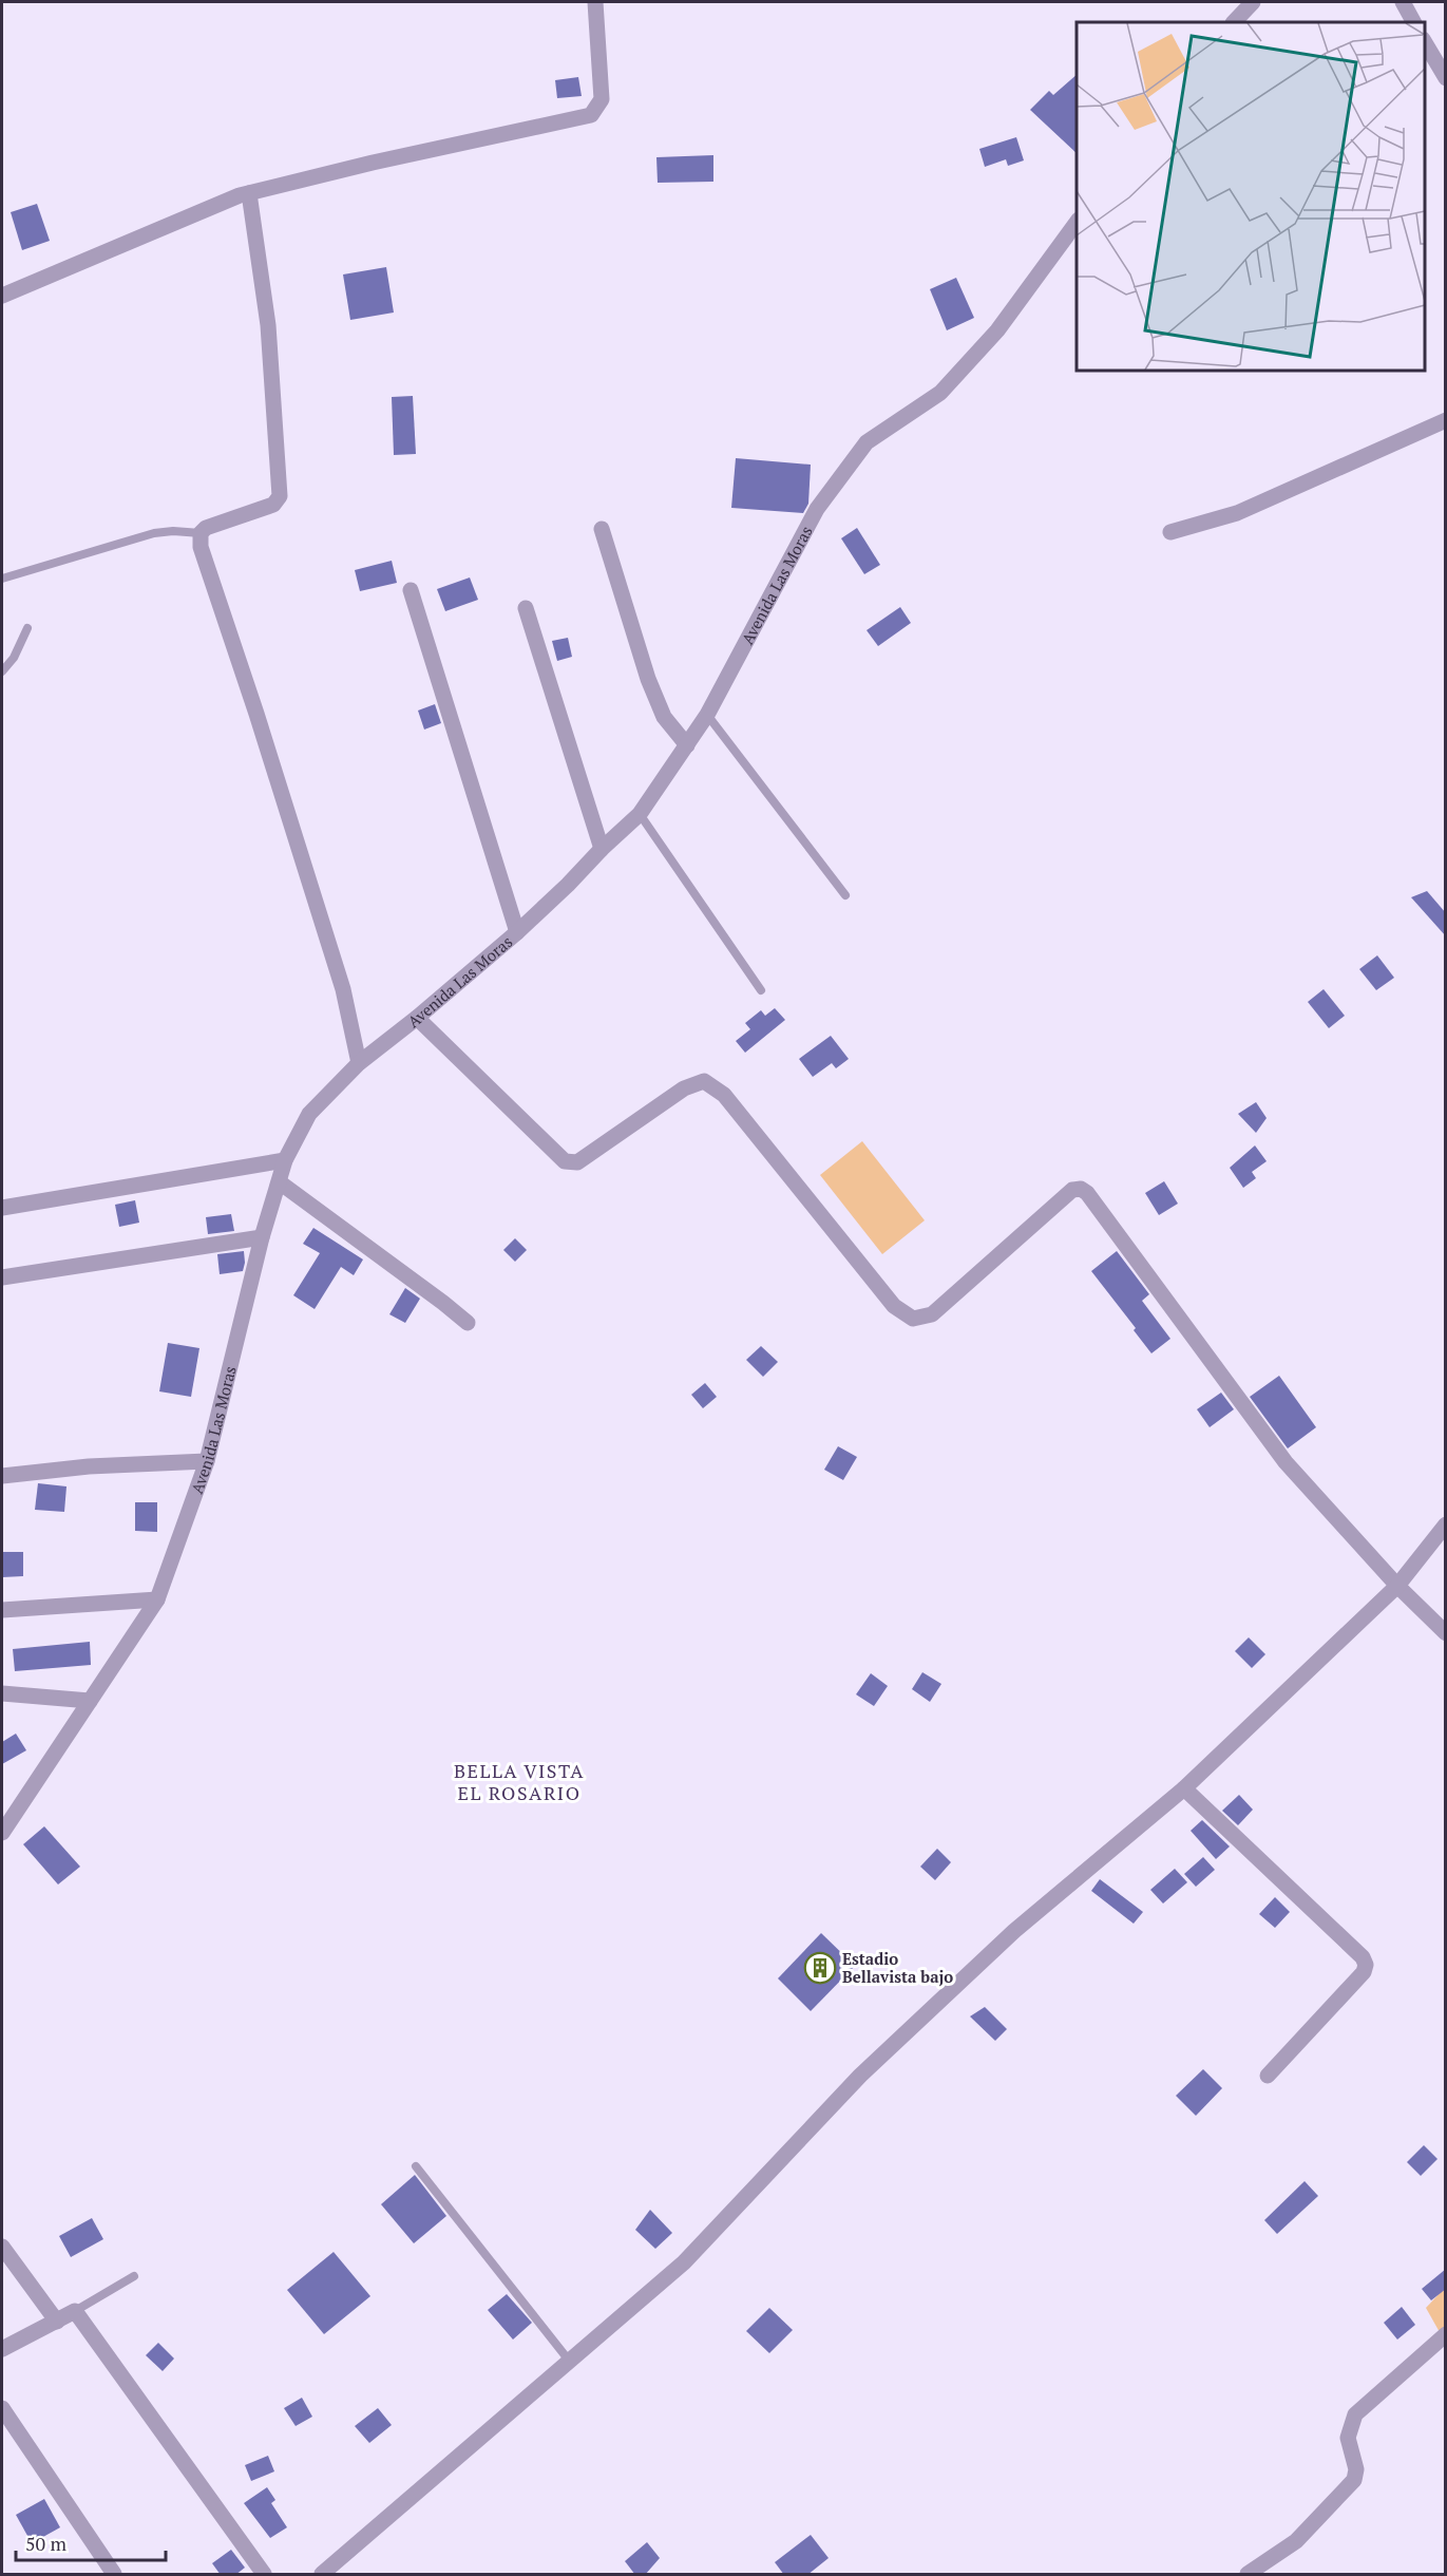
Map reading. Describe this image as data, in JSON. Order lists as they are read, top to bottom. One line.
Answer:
{"streets":{"street":["Avenida Las Moras"]},"districts":["BELLA VISTA EL ROSARIO"],"places":{"building":["Estadio Bellavista bajo"]},"scale_bar":"50 m"}
